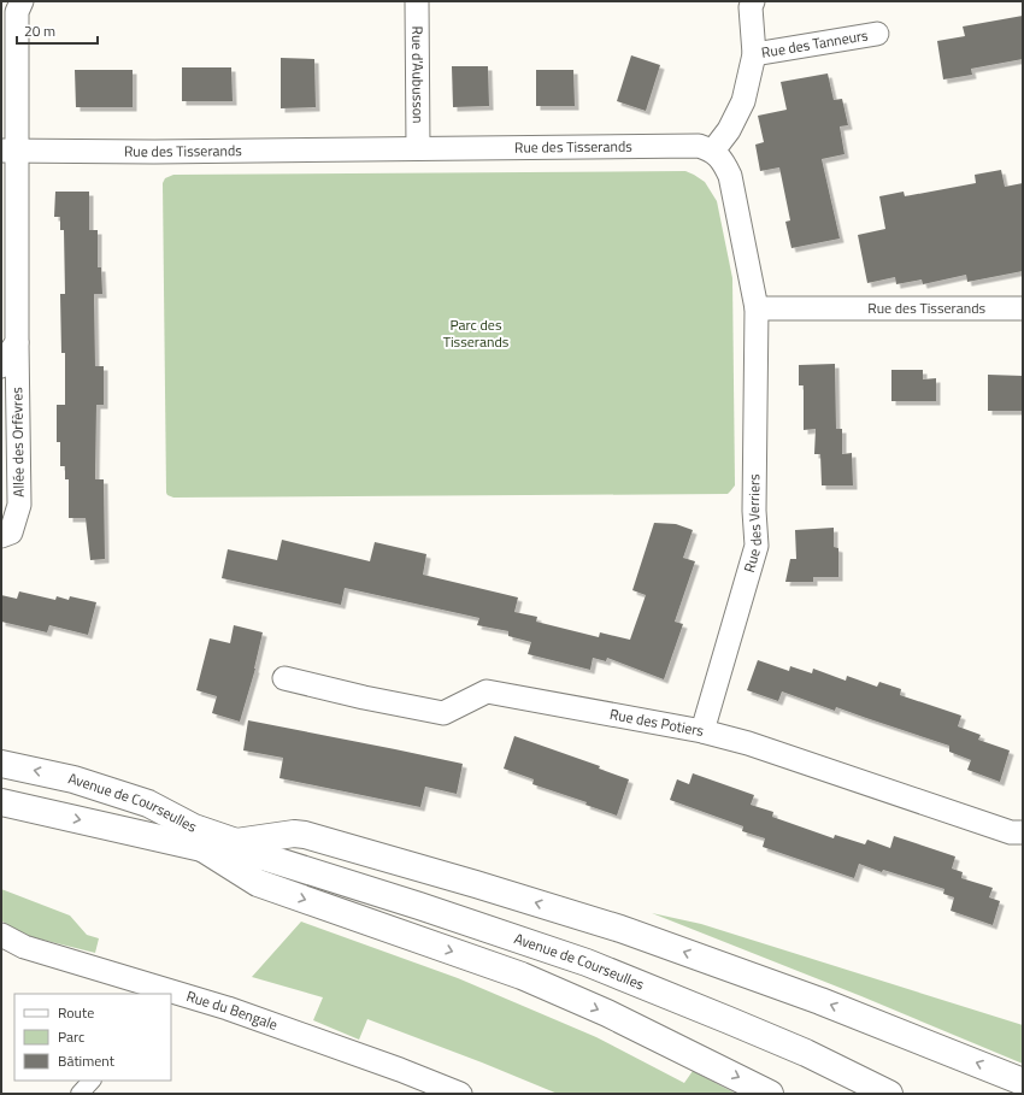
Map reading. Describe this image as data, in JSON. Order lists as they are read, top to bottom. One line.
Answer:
{"streets":{"main road":["Avenue de Courseulles"],"street":["Rue des Tanneurs","Rue d'Aubusson","Rue des Tisserands","Allée des Orfèvres","Rue des Verriers","Rue des Potiers","Rue du Bengale"]},"crossings":[["Rue des Tanneurs","Rue des Tisserands"],["Rue d'Aubusson","Rue des Tisserands"],["Rue des Tisserands","Allée des Orfèvres"],["Rue des Tisserands","Rue des Verriers"],["Rue des Verriers","Rue des Potiers"]],"parks":["Parc des Tisserands"],"legend":["Route","Parc","Bâtiment"],"scale_bar":"20 m"}
